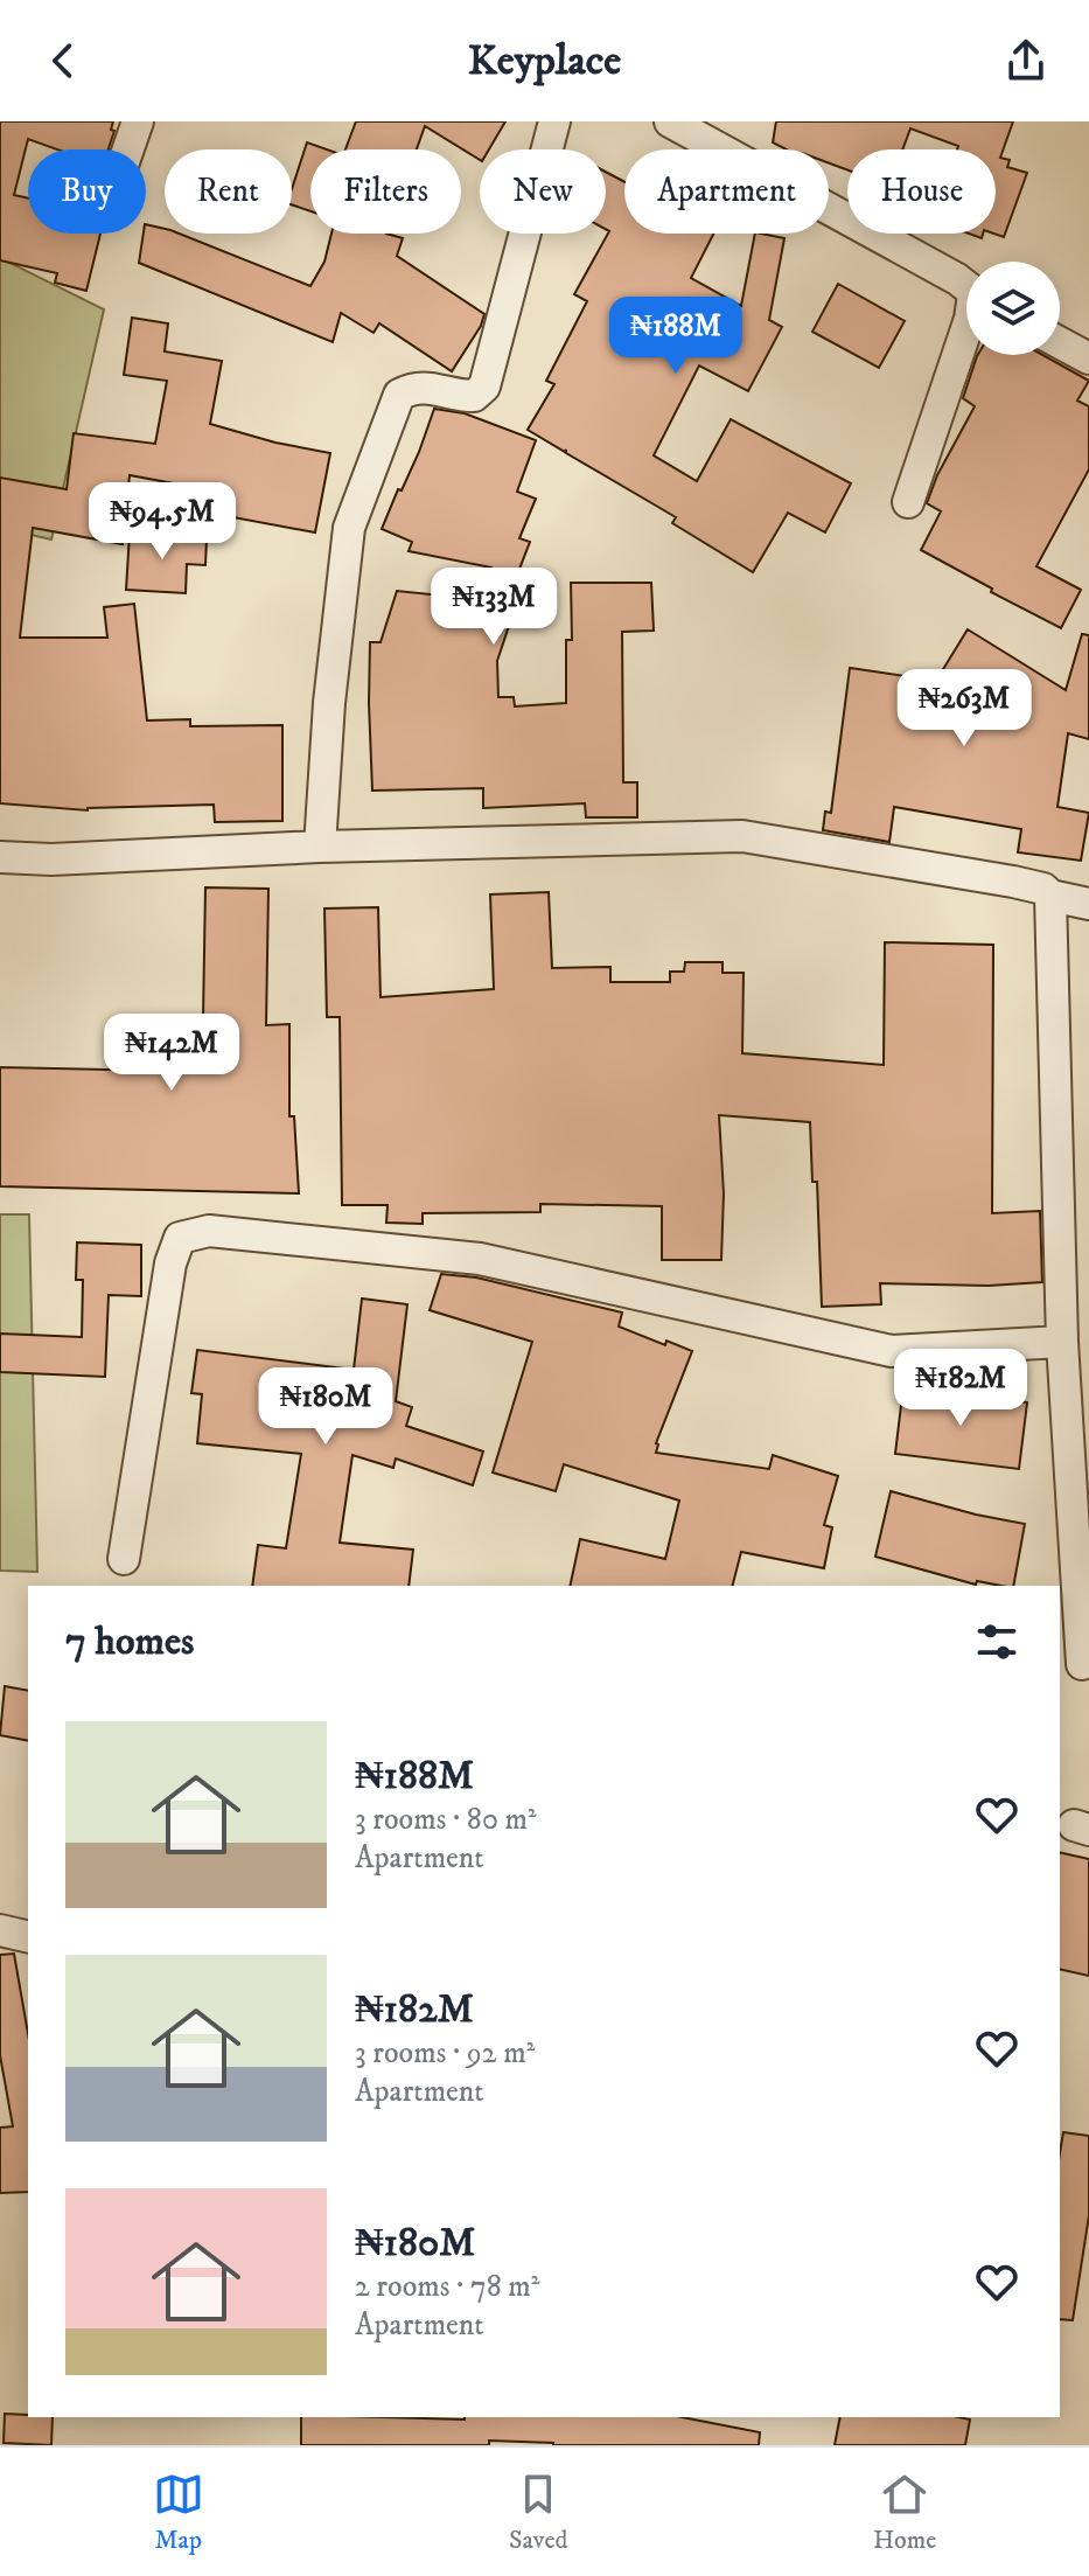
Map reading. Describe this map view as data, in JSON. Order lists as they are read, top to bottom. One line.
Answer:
{"page":{"header":"Keyplace","chip":["Buy","Rent","Filters","New","Apartment","House"],"price":["₦188M","₦94.5M","₦133M","₦263M","₦142M","₦182M","₦180M"],"heading":"7 homes","list":[{"name":"₦188M","note":"3 rooms · 80 m² · Apartment"},{"name":"₦182M","note":"3 rooms · 92 m² · Apartment"},{"name":"₦180M","note":"2 rooms · 78 m² · Apartment"}],"tabs":["Map","Saved","Home"]}}
